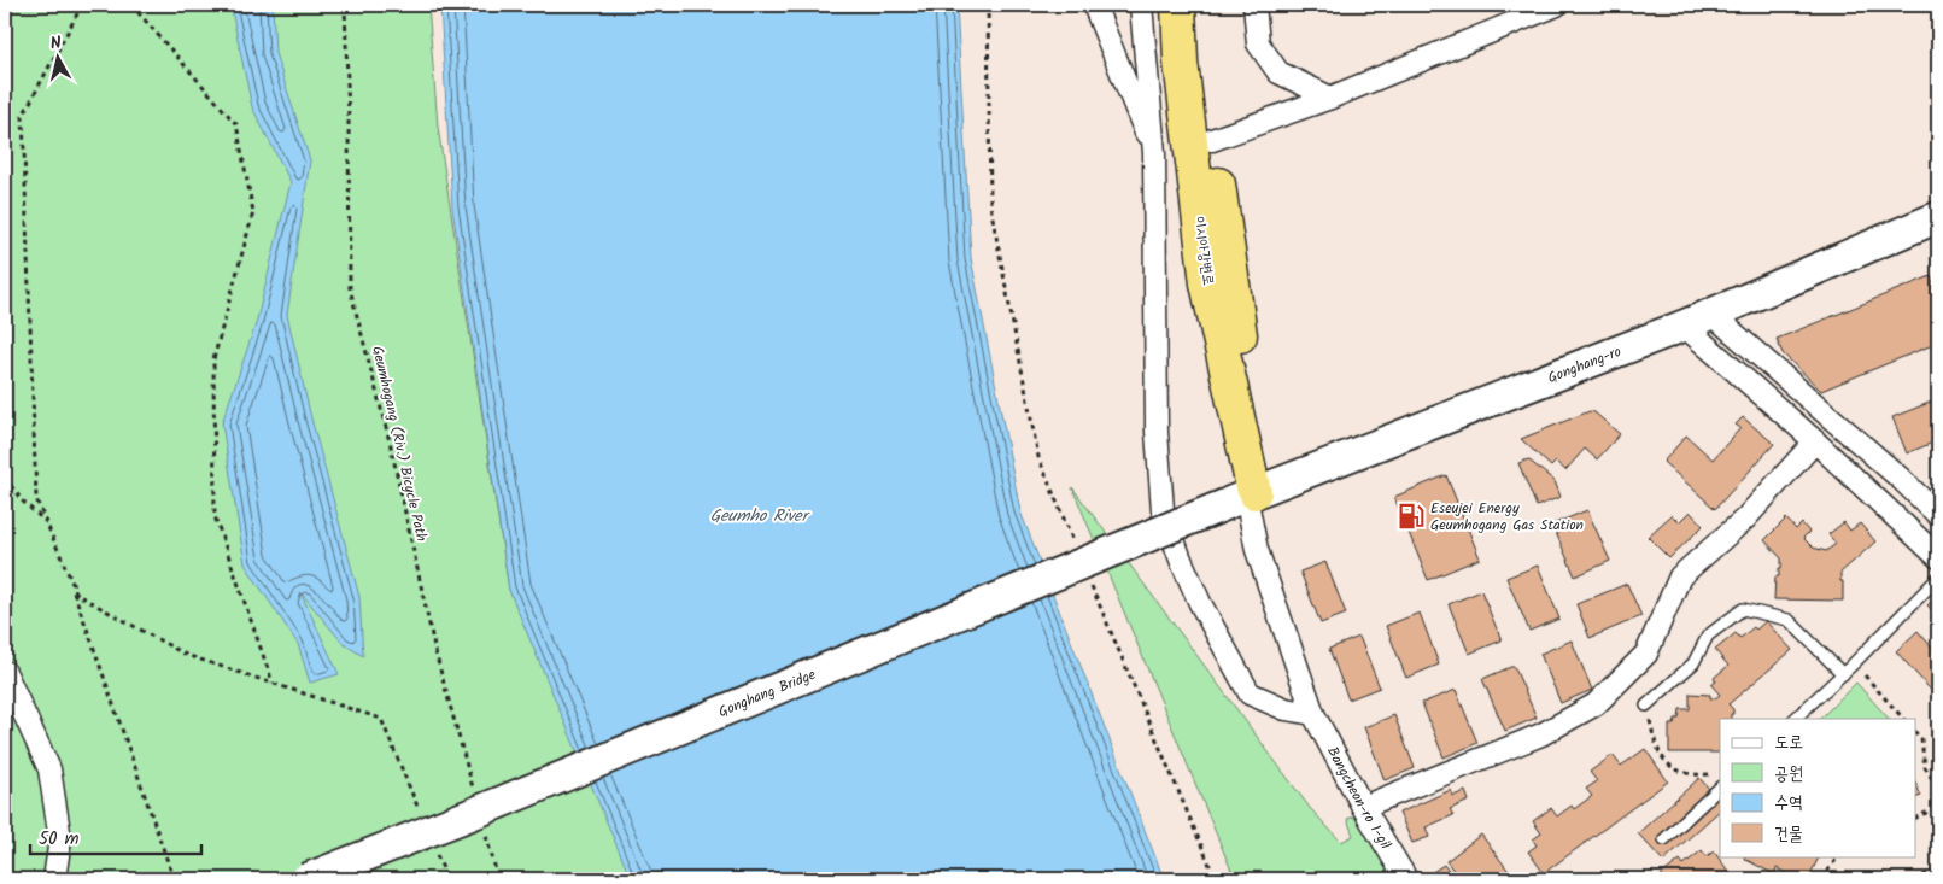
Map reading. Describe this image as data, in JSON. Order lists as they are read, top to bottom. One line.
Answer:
{"streets":{"highway":["이시아강변로"],"main road":["Gonghang-ro","Gonghang Bridge"],"street":["Bangcheon-ro 1-gil"],"path":["Geumhogang (Riv.) Bicycle Path"]},"crossings":[["이시아강변로","Gonghang-ro"],["이시아강변로","Gonghang Bridge"],["이시아강변로","Bangcheon-ro 1-gil"],["Gonghang-ro","Gonghang Bridge"],["Gonghang-ro","Bangcheon-ro 1-gil"],["Gonghang Bridge","Bangcheon-ro 1-gil"]],"water":["Geumho River"],"places":{"fuel station":["Eseujei Energy Geumhogang Gas Station"]},"legend":["도로","공원","수역","건물"],"scale_bar":"50 m","north":"top"}
